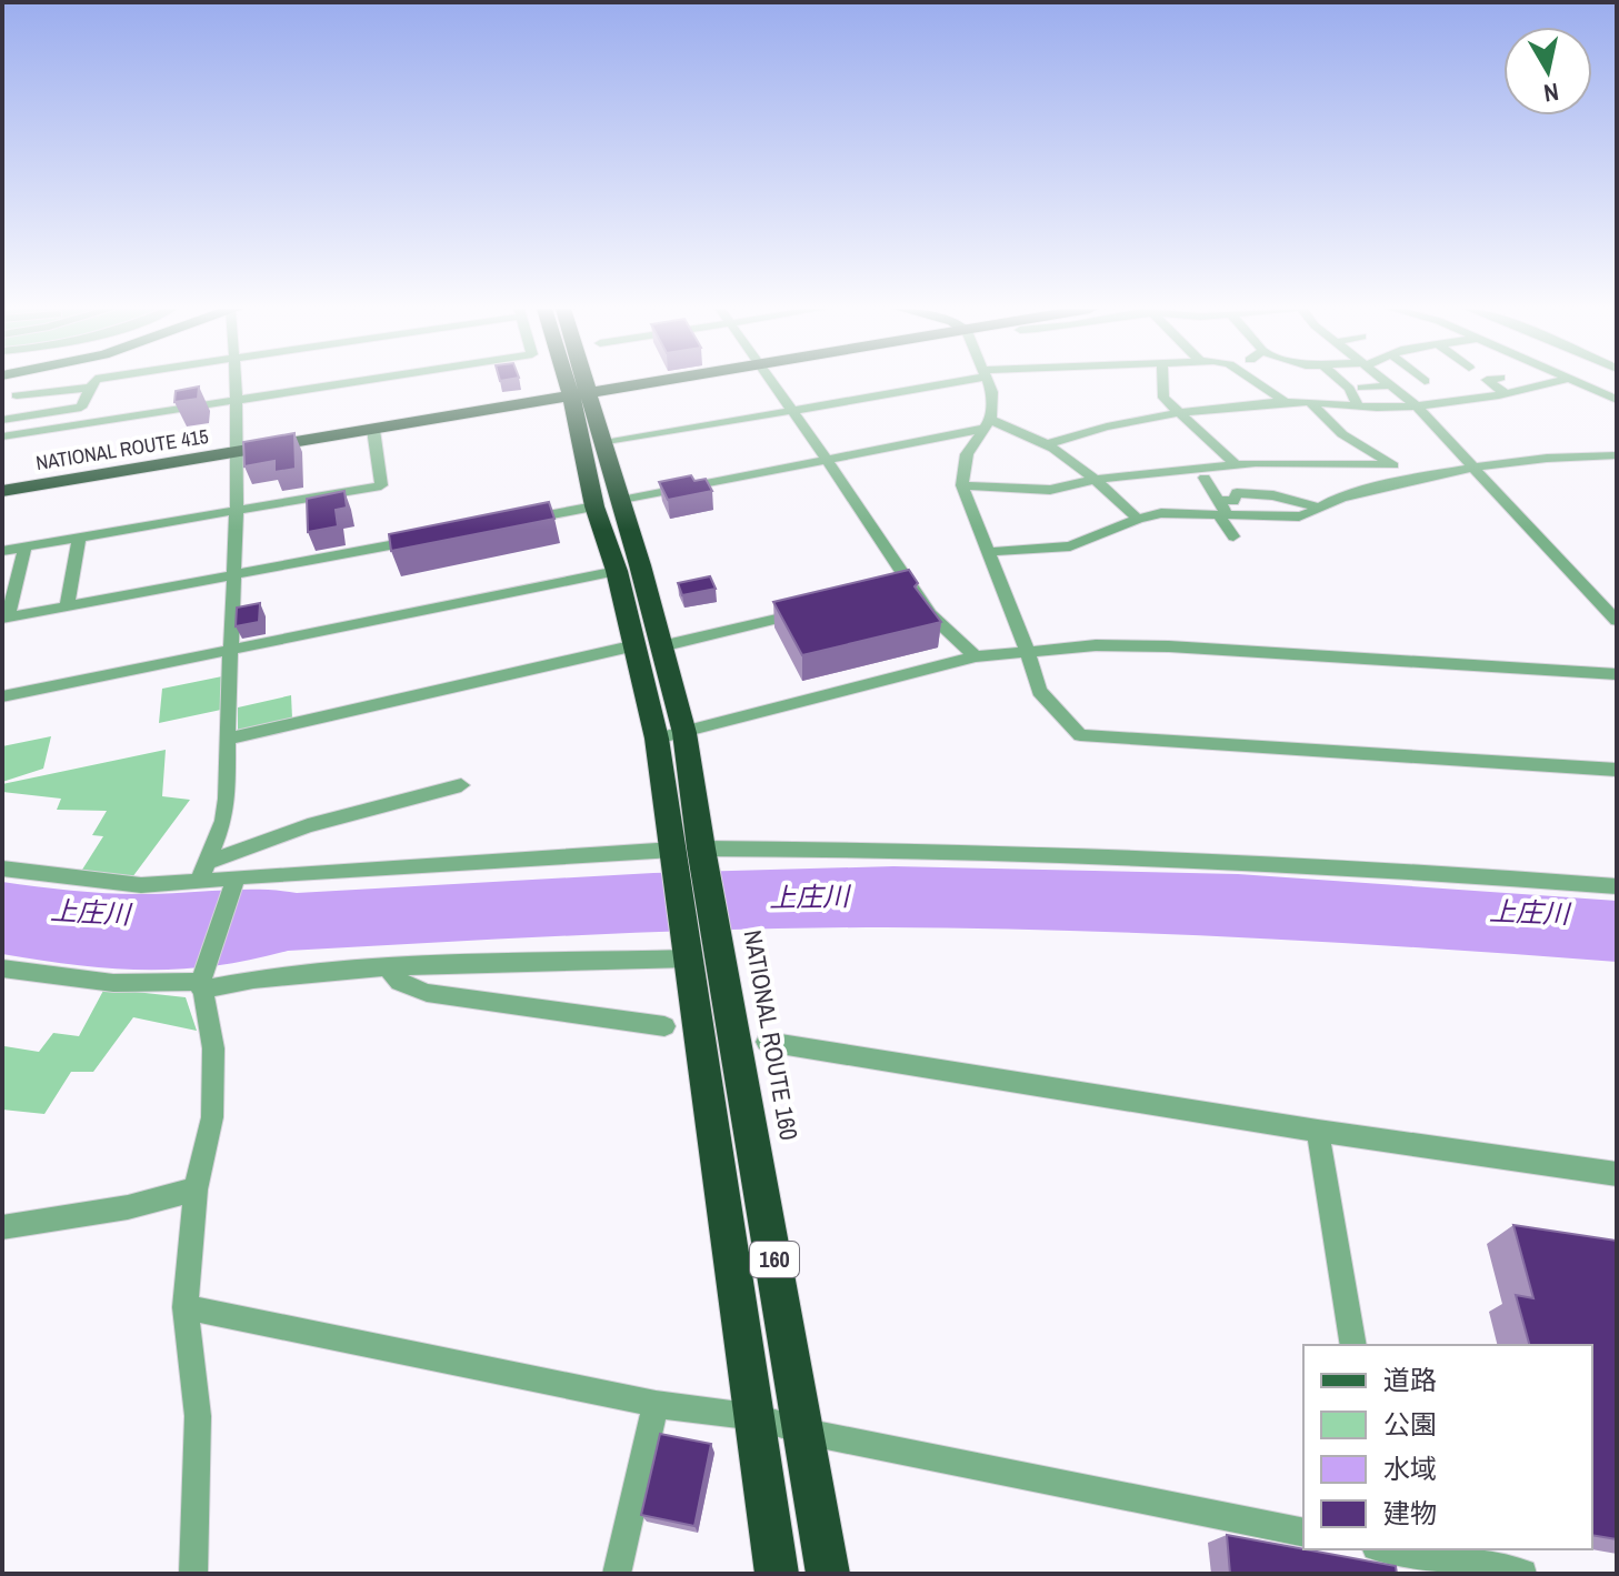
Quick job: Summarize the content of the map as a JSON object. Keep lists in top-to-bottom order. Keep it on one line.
{"streets":{"highway":["NATIONAL ROUTE 415","NATIONAL ROUTE 160","160"]},"crossings":[["NATIONAL ROUTE 415","160"],["NATIONAL ROUTE 160","160"]],"water":["上庄川"],"legend":["道路","公園","水域","建物"],"north":"bottom"}
